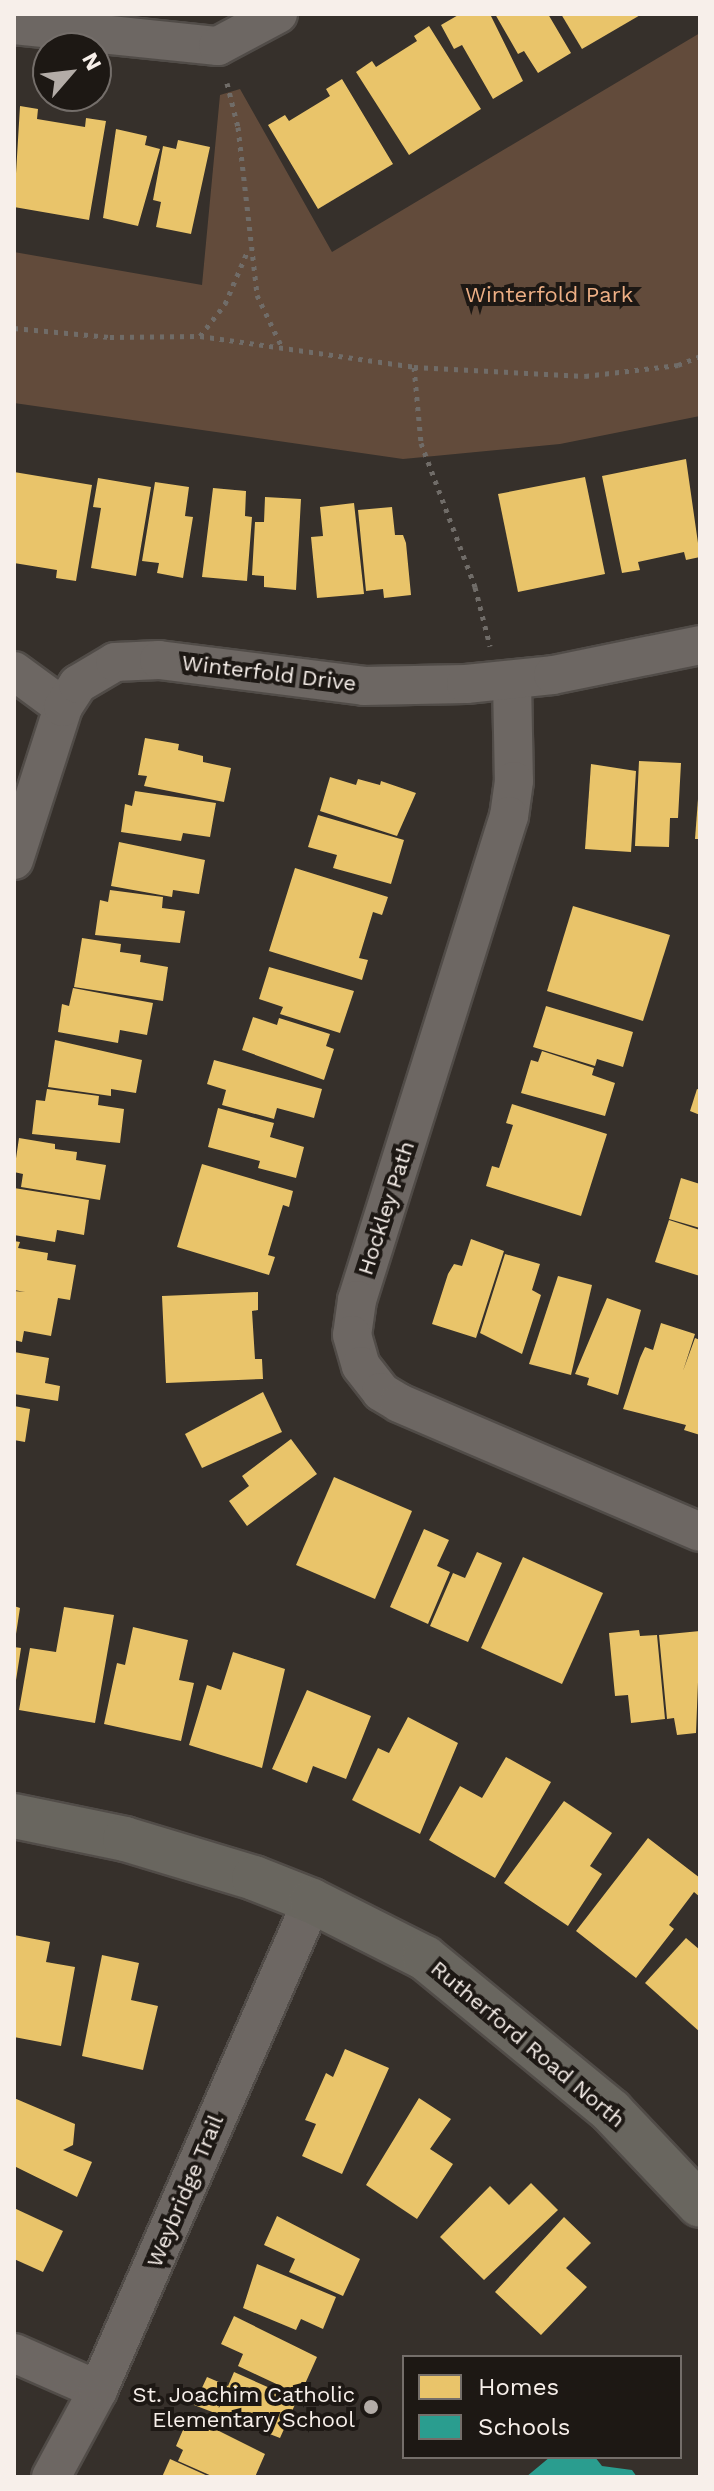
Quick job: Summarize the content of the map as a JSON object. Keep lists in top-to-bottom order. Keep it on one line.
{"streets":{"street":["Winterfold Drive","Hockley Path","Rutherford Road North","Weybridge Trail"]},"crossings":[["Winterfold Drive","Hockley Path"],["Rutherford Road North","Weybridge Trail"]],"parks":["Winterfold Park"],"places":["St. Joachim Catholic Elementary School"],"legend":["Homes","Schools"],"north":"top right"}
